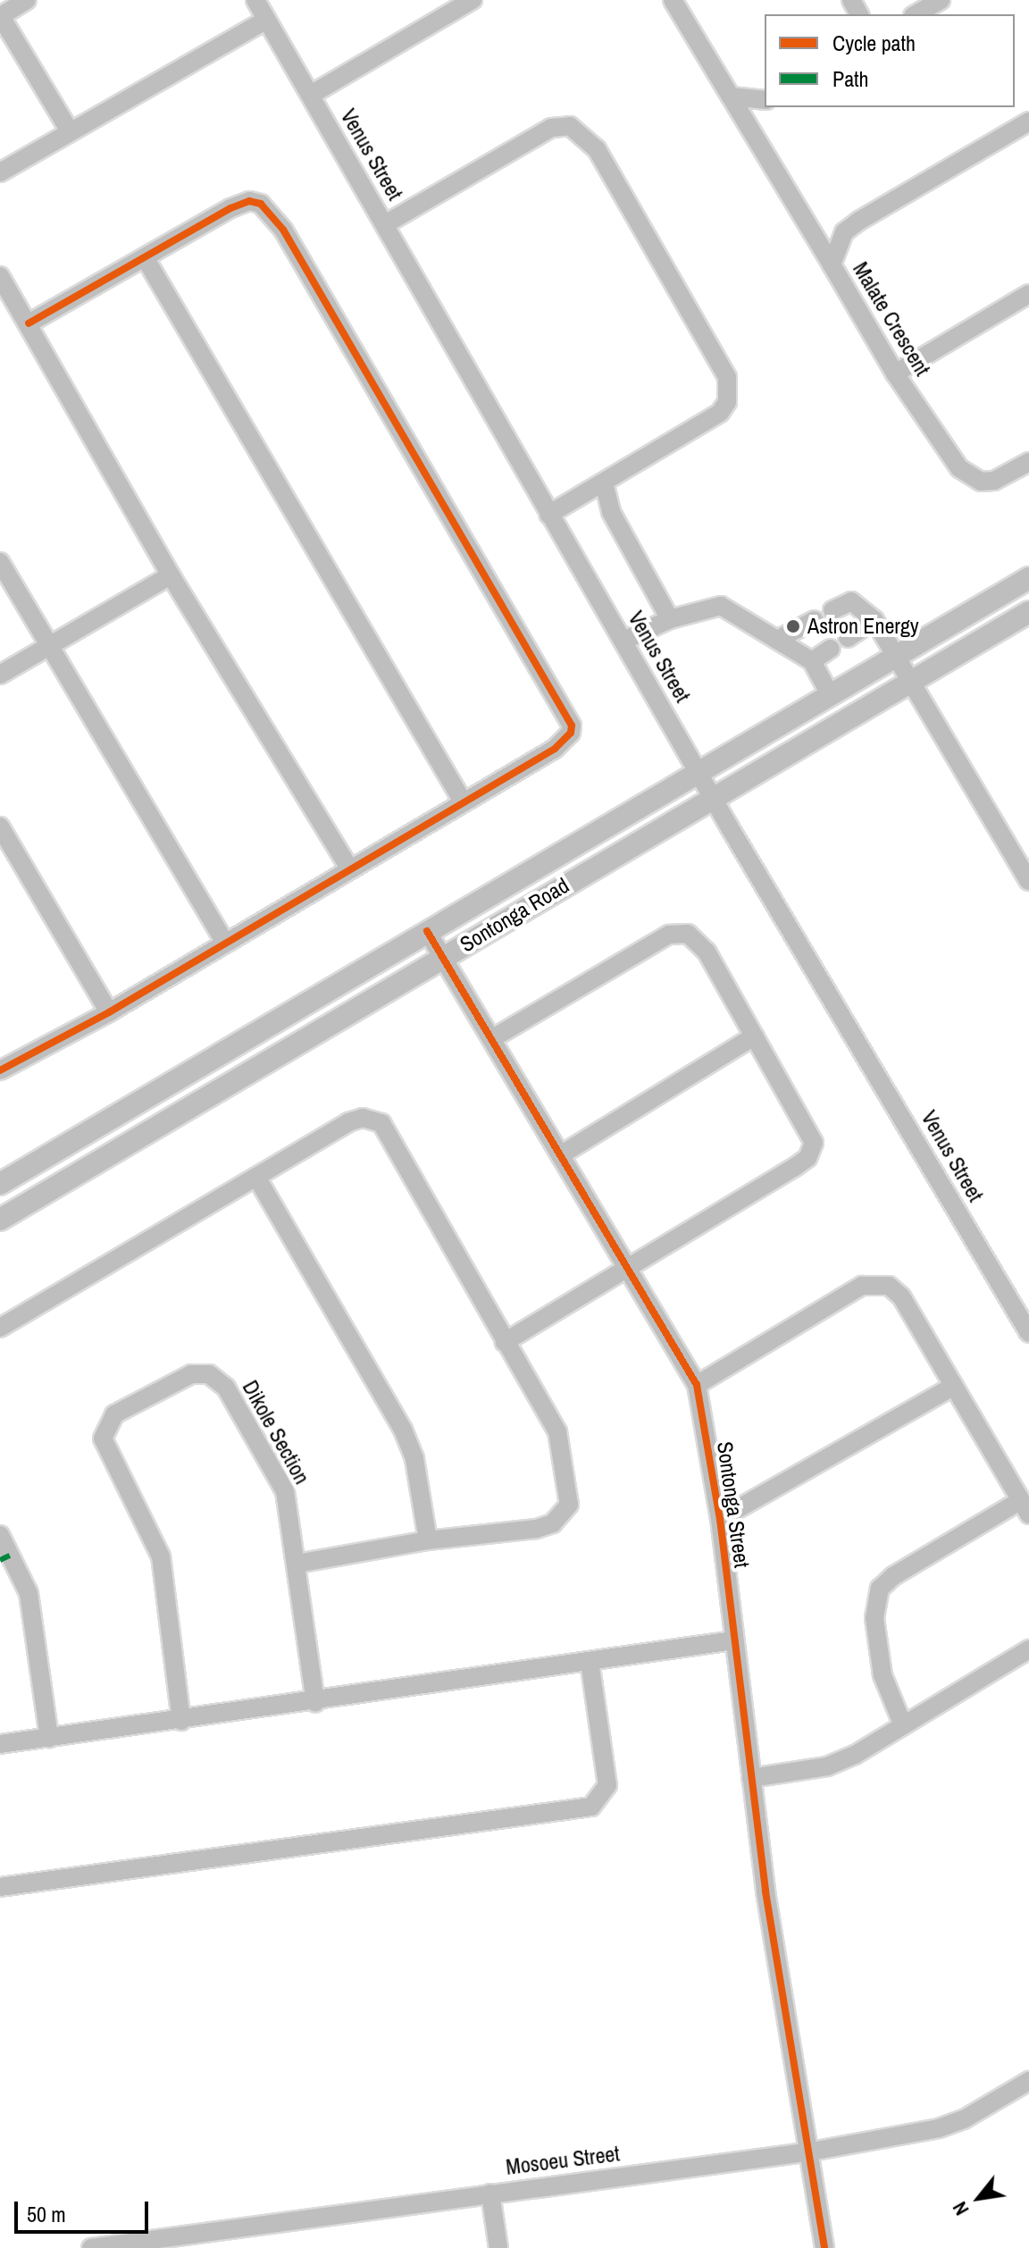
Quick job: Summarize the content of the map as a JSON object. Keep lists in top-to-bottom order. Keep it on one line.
{"streets":{"main road":["Sontonga Road"],"street":["Venus Street","Malate Crescent","Dikole Section","Sontonga Street","Mosoeu Street"]},"crossings":[["Venus Street","Sontonga Road"],["Sontonga Road","Sontonga Street"],["Sontonga Street","Mosoeu Street"]],"places":["Astron Energy"],"legend":["Cycle path","Path"],"scale_bar":"50 m","north":"bottom left"}
